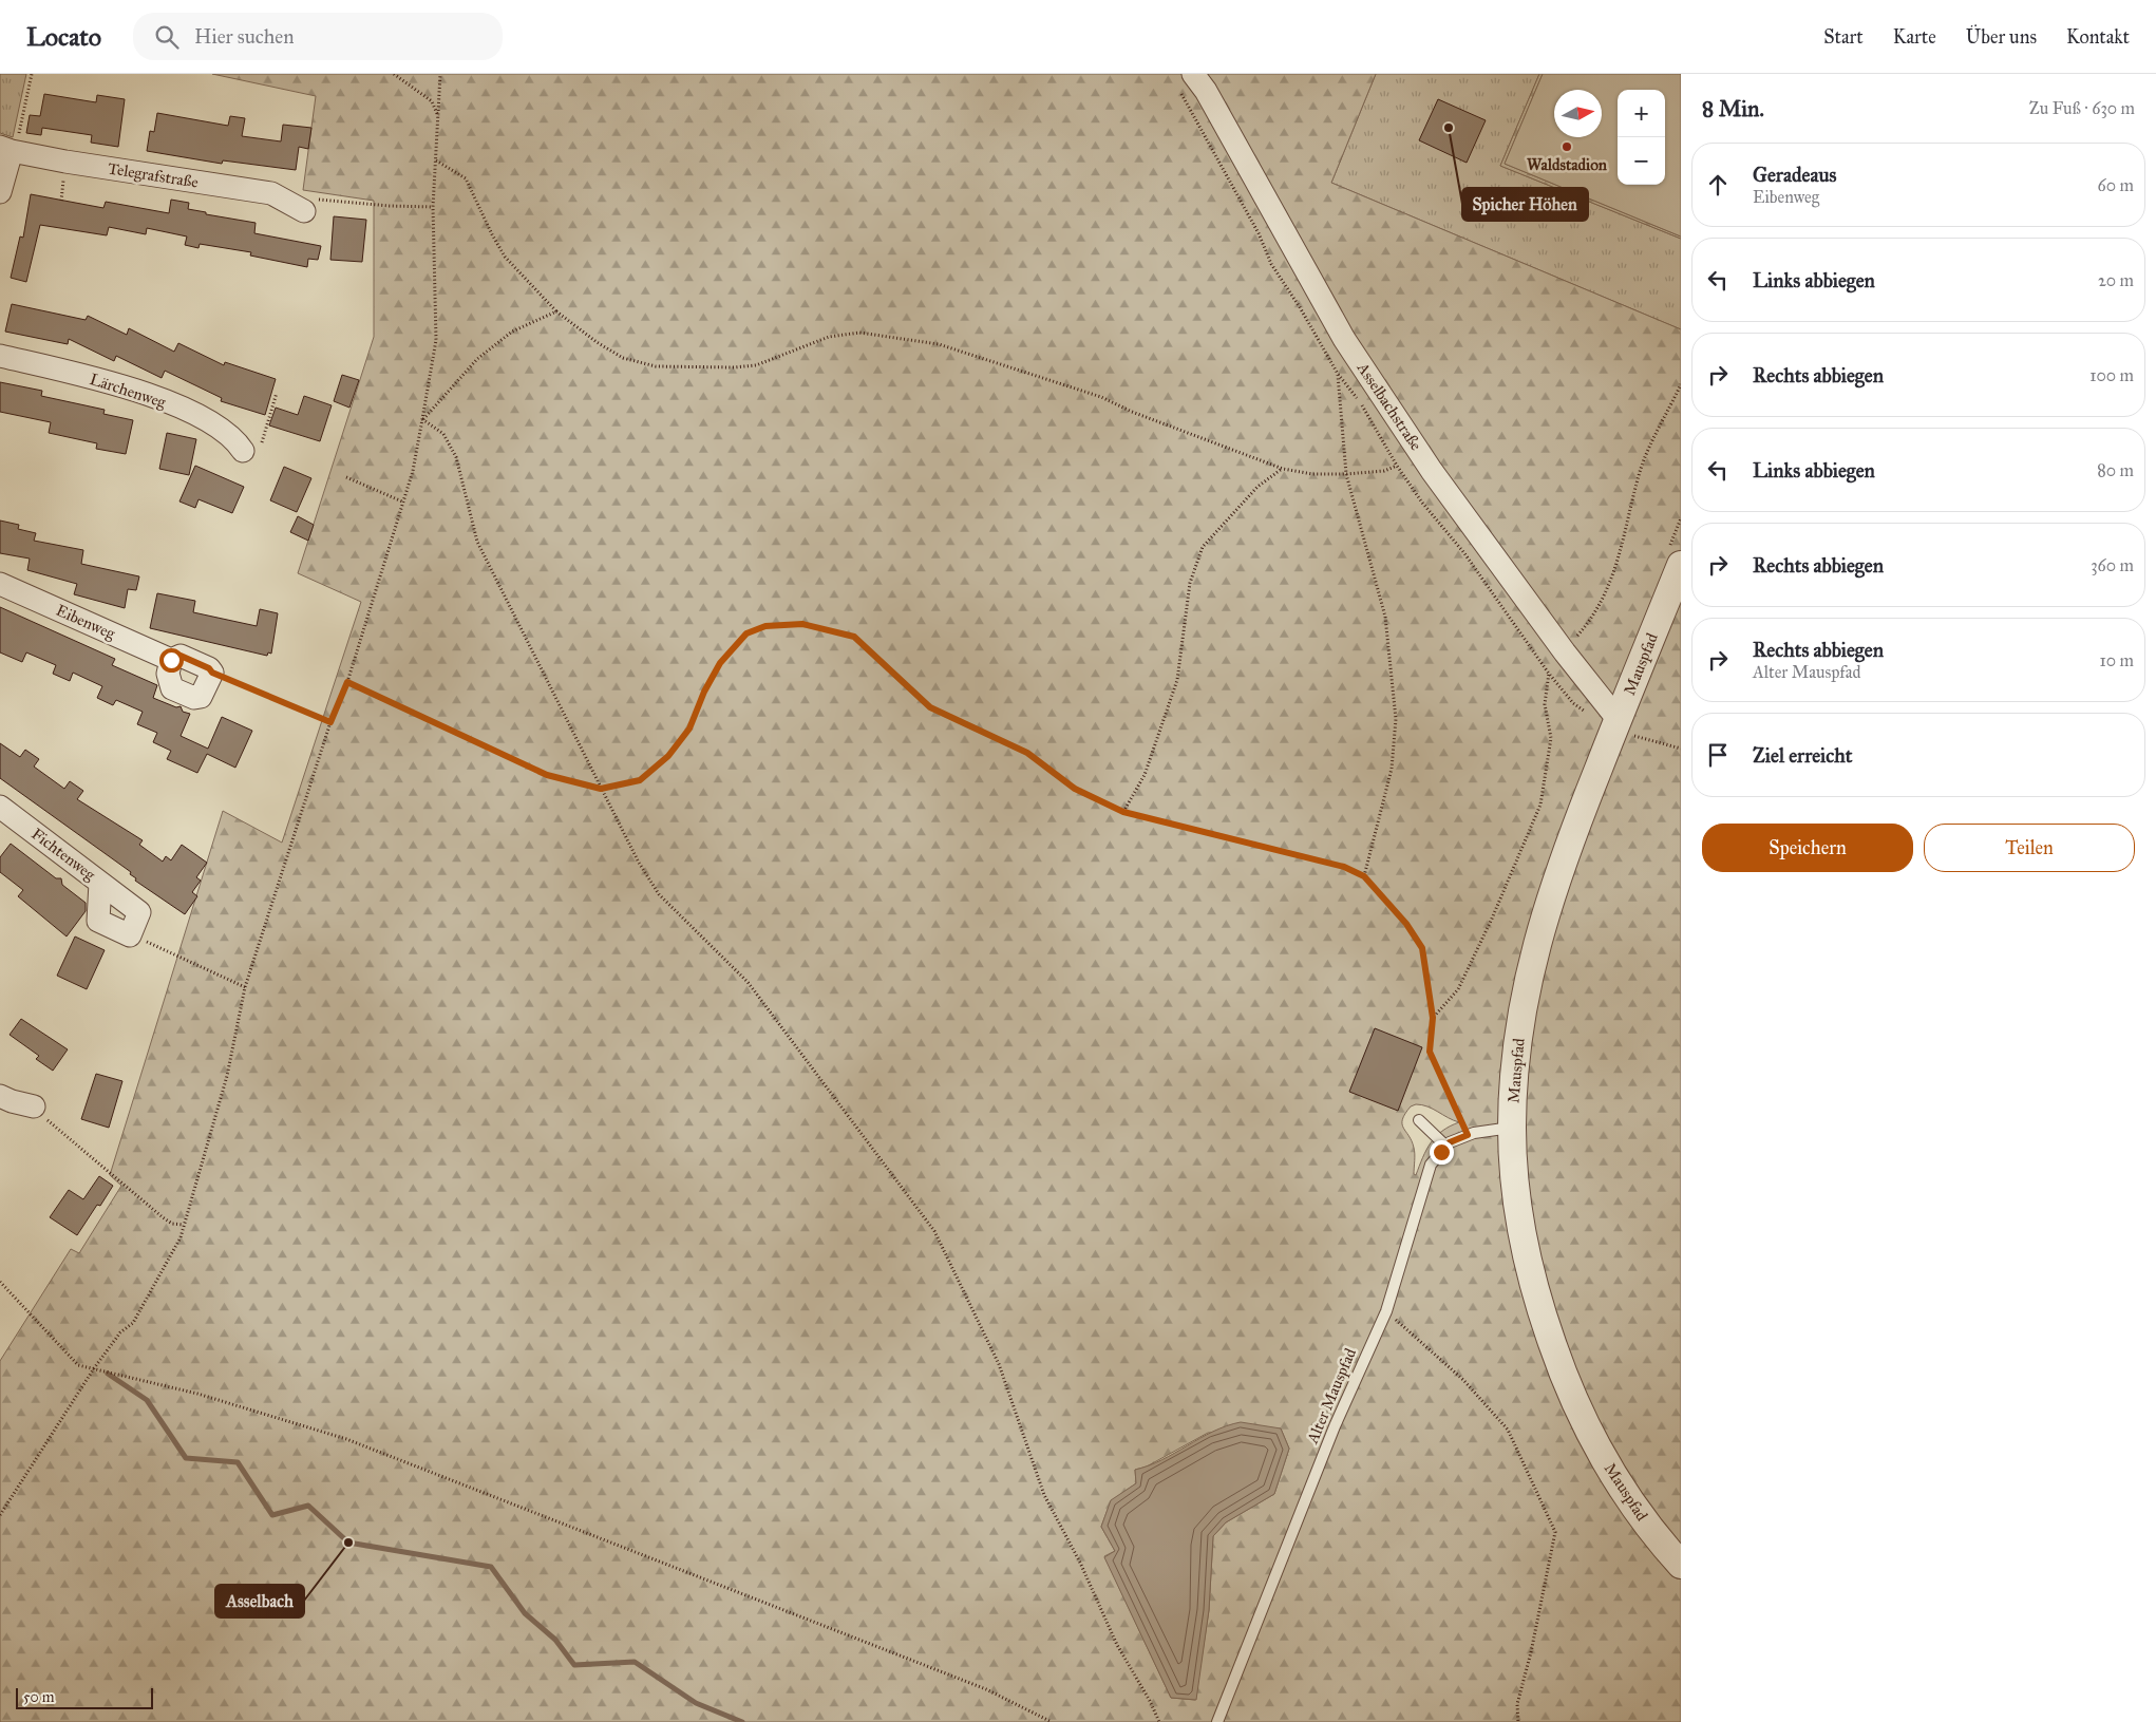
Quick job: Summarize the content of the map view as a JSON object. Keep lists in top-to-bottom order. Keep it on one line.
{"streets":{"street":["Telegrafstraße","Lärchenweg","Asselbachstraße","Eibenweg","Mauspfad","Fichtenweg"],"lane":["Alter Mauspfad"]},"crossings":[["Asselbachstraße","Mauspfad"],["Mauspfad","Alter Mauspfad"]],"places":["Spicher Höhen","Waldstadion","Asselbach"],"scale_bar":"50 m","north":"right","page":{"header":"Locato","search":"Hier suchen","nav":["Start","Karte","Über uns","Kontakt"],"heading":["8 Min.","Zu Fuß · 630 m"],"map_buttons":["+","−"],"list":[["Geradeaus","Eibenweg","60 m"],["Links abbiegen","20 m"],["Rechts abbiegen","100 m"],["Links abbiegen","80 m"],["Rechts abbiegen","360 m"],["Rechts abbiegen","Alter Mauspfad","10 m"],"Ziel erreicht"],"buttons":["Speichern","Teilen"],"scale":"50 m"}}
